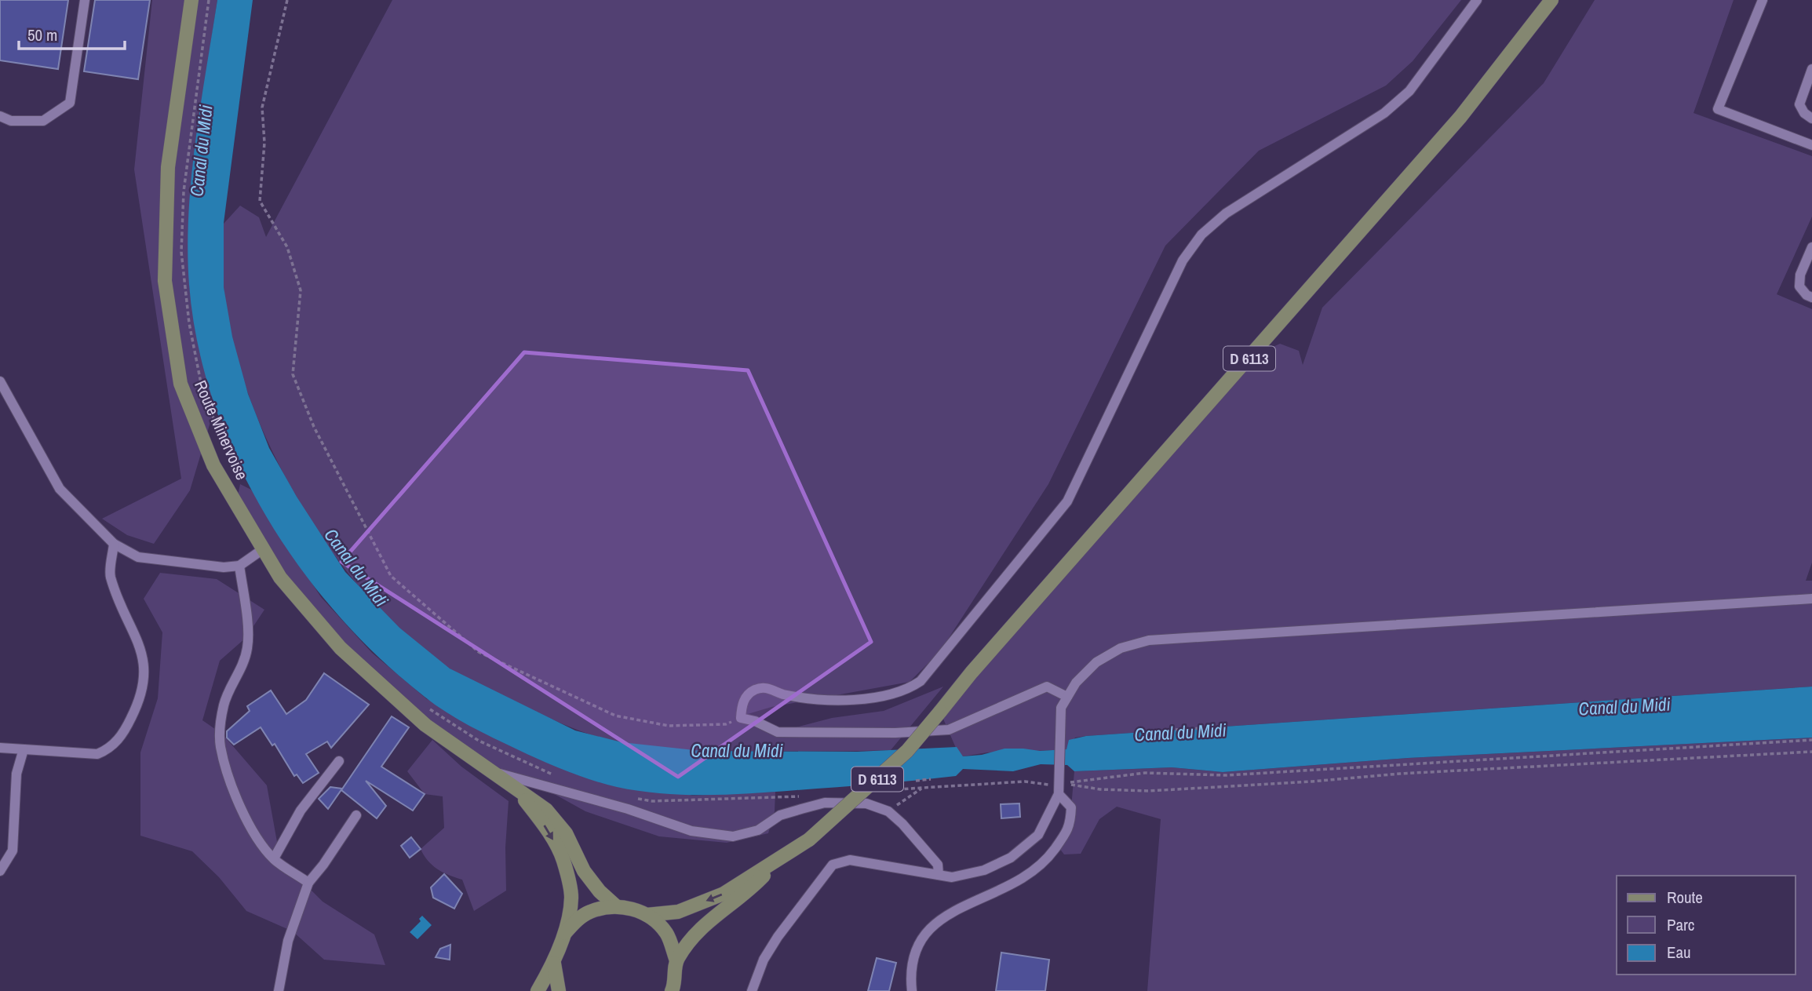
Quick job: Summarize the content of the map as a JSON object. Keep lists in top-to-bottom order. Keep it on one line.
{"streets":{"main road":["D 6113","Route Minervoise"]},"water":["Canal du Midi"],"legend":["Route","Parc","Eau"],"scale_bar":"50 m"}
